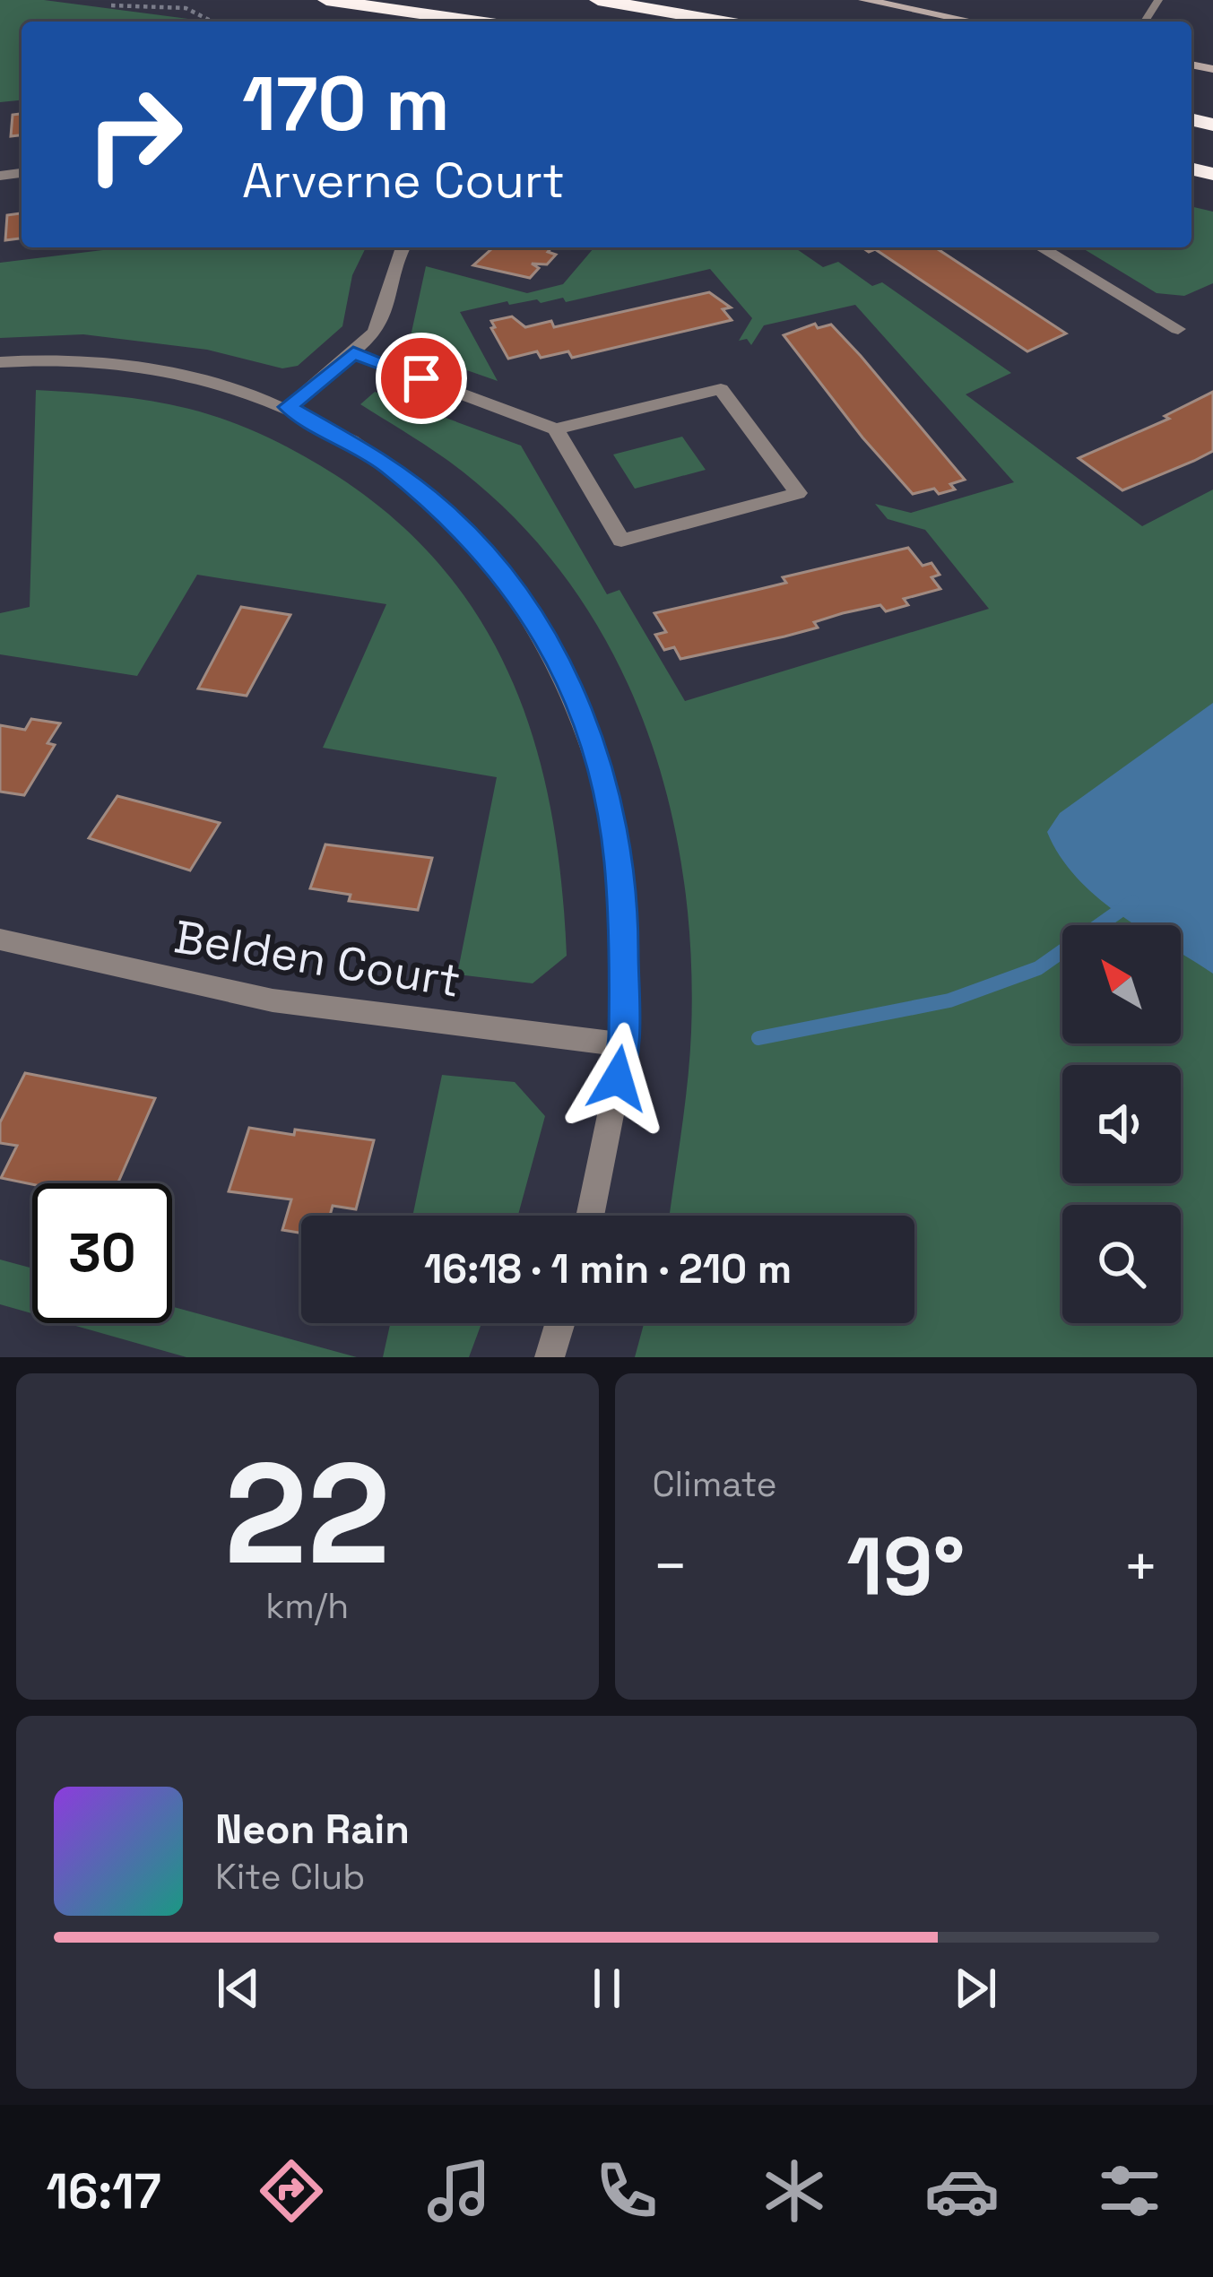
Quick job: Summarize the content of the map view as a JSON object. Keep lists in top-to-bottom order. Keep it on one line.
{"streets":{"street":["Belden Court"]},"north":"top left","page":{"turn":["170 m","Arverne Court"],"limit":"30","trip":"16:18 · 1 min · 210 m","tile":[["22","km/h"],"Climate"],"heat":["−","19°","+"],"song":["Neon Rain","Kite Club"],"tabs":"16:17"}}
